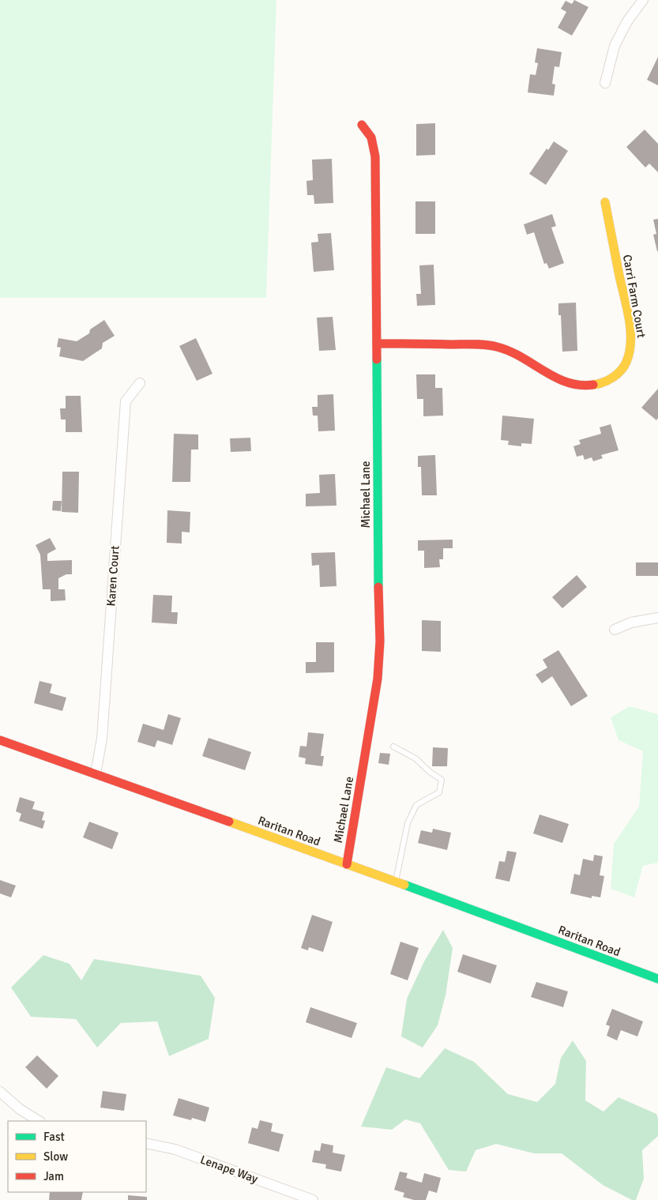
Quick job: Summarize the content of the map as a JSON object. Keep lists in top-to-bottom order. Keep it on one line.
{"streets":{"street":["Carri Farm Court","Michael Lane","Karen Court","Raritan Road","Lenape Way"]},"crossings":[["Carri Farm Court","Michael Lane"],["Michael Lane","Raritan Road"],["Karen Court","Raritan Road"]],"legend":["Fast","Slow","Jam"]}
